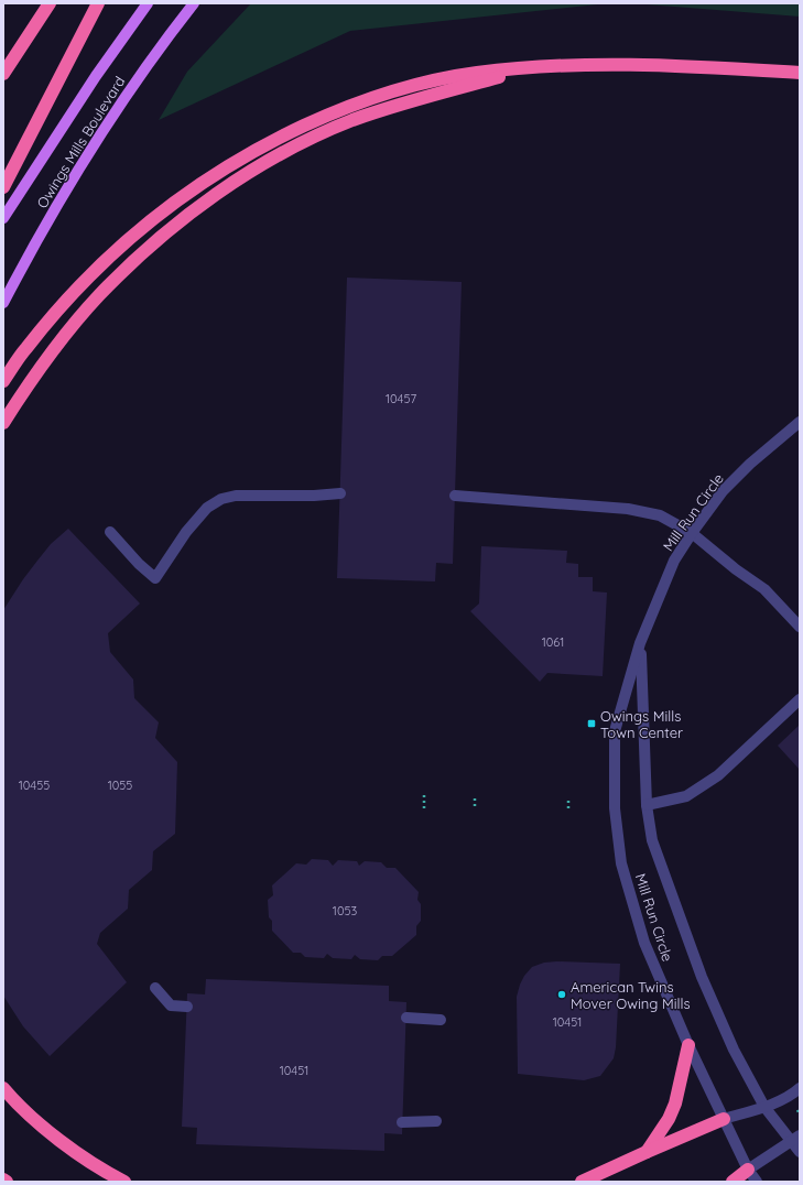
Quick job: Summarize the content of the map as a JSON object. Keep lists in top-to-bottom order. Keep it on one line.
{"streets":{"main road":["Owings Mills Boulevard"],"street":["Mill Run Circle"]},"places":{"transit":["Owings Mills Town Center"],"other":["American Twins Mover Owing Mills"]},"house_numbers":["10457","1061","10455","1055","1053","10451","10451"]}
